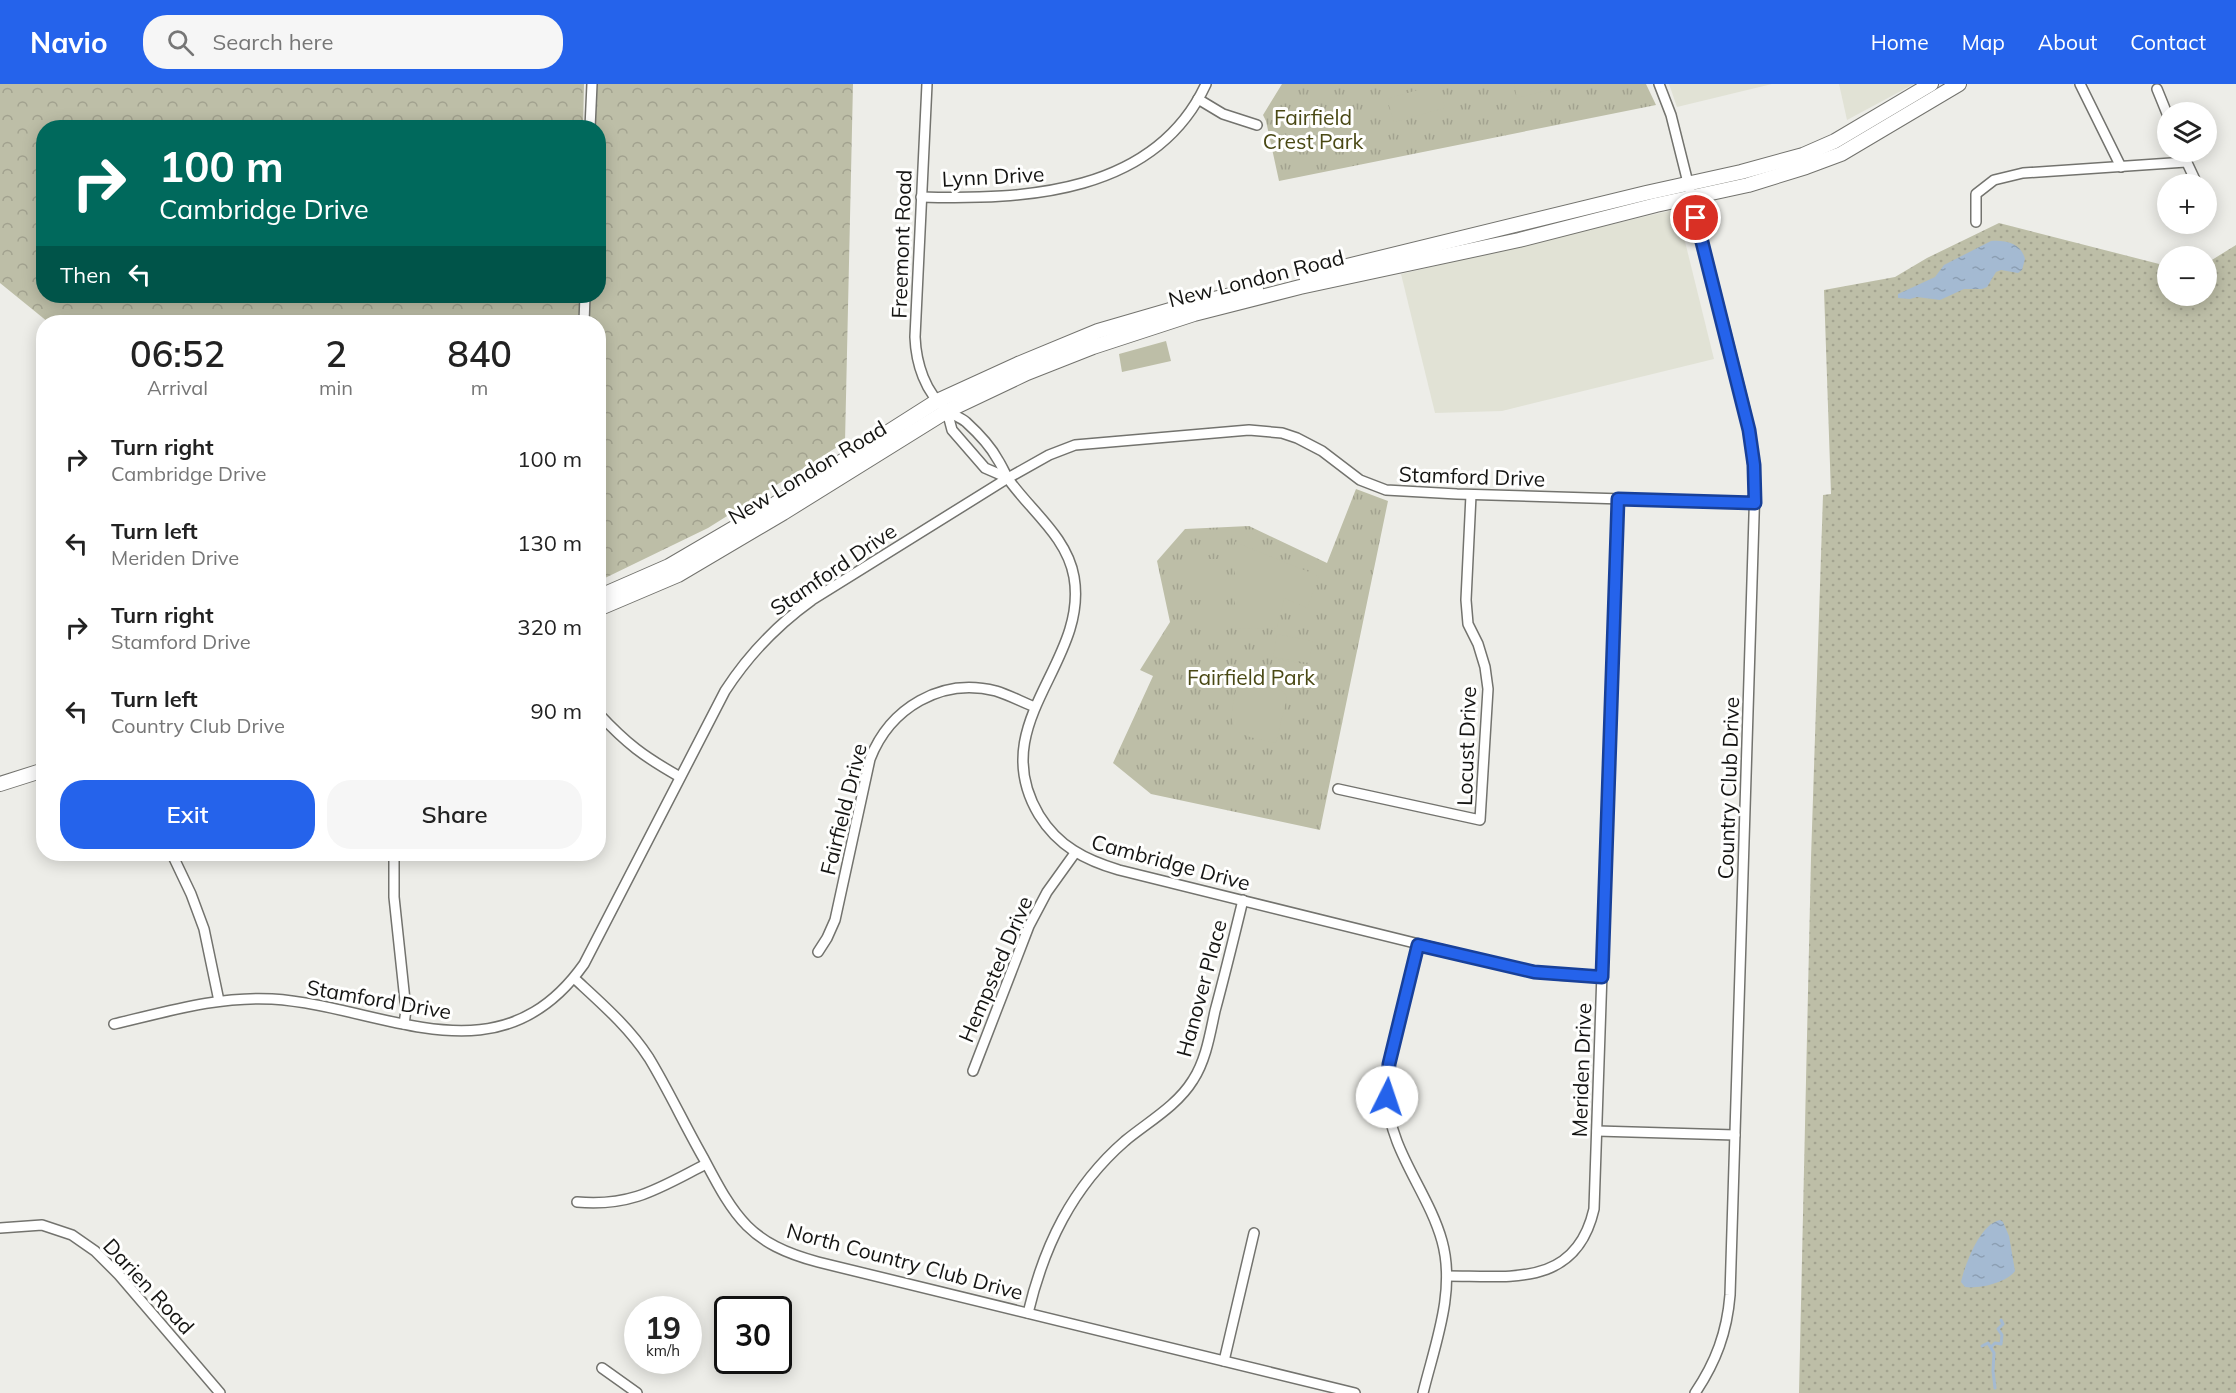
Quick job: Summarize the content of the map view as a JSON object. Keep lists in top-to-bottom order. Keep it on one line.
{"streets":{"main road":["New London Road"],"street":["Lynn Drive","Freemont Road","Stamford Drive","Locust Drive","Country Club Drive","Fairfield Drive","Cambridge Drive","Hempsted Drive","Hanover Place","Meriden Drive","North Country Club Drive","Darien Road"]},"crossings":[["Lynn Drive","Freemont Road"],["Freemont Road","New London Road"],["Freemont Road","Cambridge Drive"],["New London Road","Country Club Drive"],["New London Road","Cambridge Drive"],["Stamford Drive","Locust Drive"],["Stamford Drive","Country Club Drive"],["Stamford Drive","Cambridge Drive"],["Stamford Drive","Meriden Drive"],["Stamford Drive","North Country Club Drive"],["Fairfield Drive","Cambridge Drive"],["Cambridge Drive","Hempsted Drive"],["Cambridge Drive","Hanover Place"],["Cambridge Drive","Meriden Drive"],["Hanover Place","North Country Club Drive"]],"parks":["Fairfield Crest Park","Fairfield Park"],"page":{"header":"Navio","search":"Search here","nav":["Home","Map","About","Contact"],"map_buttons":["+","−"],"turn":["100 m","Cambridge Drive"],"then":"Then","eta":["06:52","Arrival","2","min","840","m"],"list":[{"name":"Turn right","note":"Cambridge Drive","value":"100 m"},{"name":"Turn left","note":"Meriden Drive","value":"130 m"},{"name":"Turn right","note":"Stamford Drive","value":"320 m"},{"name":"Turn left","note":"Country Club Drive","value":"90 m"}],"buttons":["Exit","Share"],"speed":"19 km/h","limit":"30"}}
